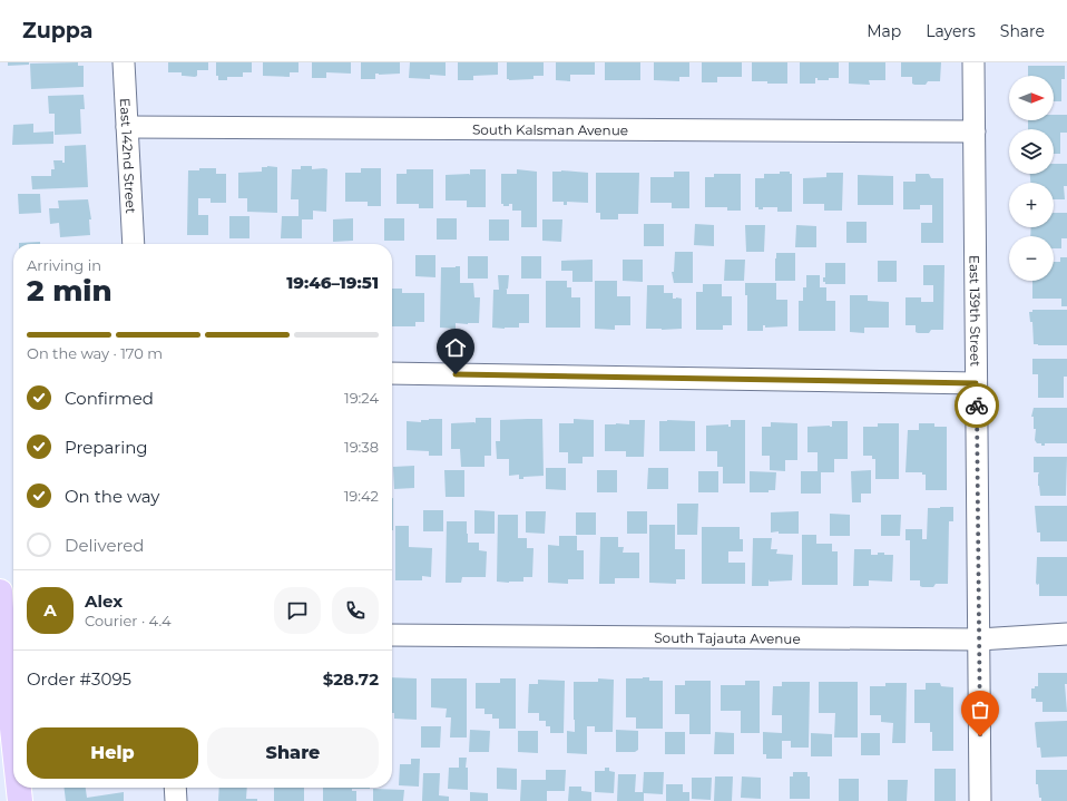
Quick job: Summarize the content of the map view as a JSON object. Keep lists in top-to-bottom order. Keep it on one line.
{"streets":{"street":["South Kalsman Avenue","East 142nd Street","East 139th Street","South Tajauta Avenue"]},"crossings":[["South Kalsman Avenue","East 142nd Street"],["South Kalsman Avenue","East 139th Street"],["East 139th Street","South Tajauta Avenue"]],"north":"right","page":{"header":"Zuppa","nav":["Map","Layers","Share"],"map_buttons":["+","−"],"heading":["2 min","Arriving in","19:46–19:51"],"panel":["Alex","Courier · 4.4","Order #3095","$28.72"],"bar":"On the way · 170 m","list":[["Confirmed","19:24"],["Preparing","19:38"],["On the way","19:42"],"Delivered"],"round":"A","buttons":["Help","Share"]}}
